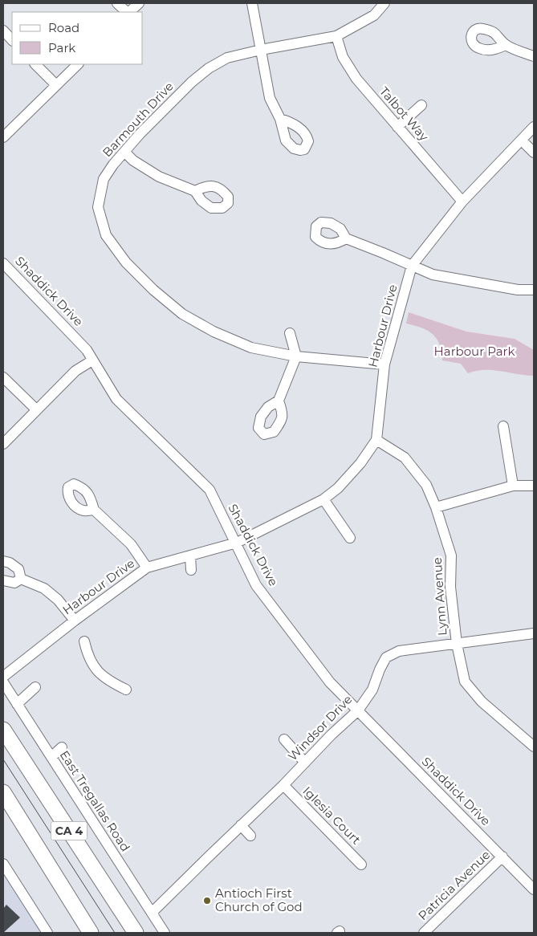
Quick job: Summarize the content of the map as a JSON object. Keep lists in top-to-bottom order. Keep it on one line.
{"streets":{"highway":["CA 4"],"street":["Talbot Way","Barmouth Drive","Shaddick Drive","Harbour Drive","Lynn Avenue","Windsor Drive","East Tregallas Road","Iglesia Court","Patricia Avenue"]},"crossings":[["Talbot Way","Barmouth Drive"],["Talbot Way","Harbour Drive"],["Barmouth Drive","Harbour Drive"],["Shaddick Drive","Harbour Drive"],["Shaddick Drive","Windsor Drive"],["Shaddick Drive","Patricia Avenue"],["Harbour Drive","Lynn Avenue"],["Lynn Avenue","Windsor Drive"],["Windsor Drive","East Tregallas Road"],["Windsor Drive","Iglesia Court"]],"parks":["Harbour Park"],"places":["Antioch First Church of God"],"legend":["Road","Park"]}
